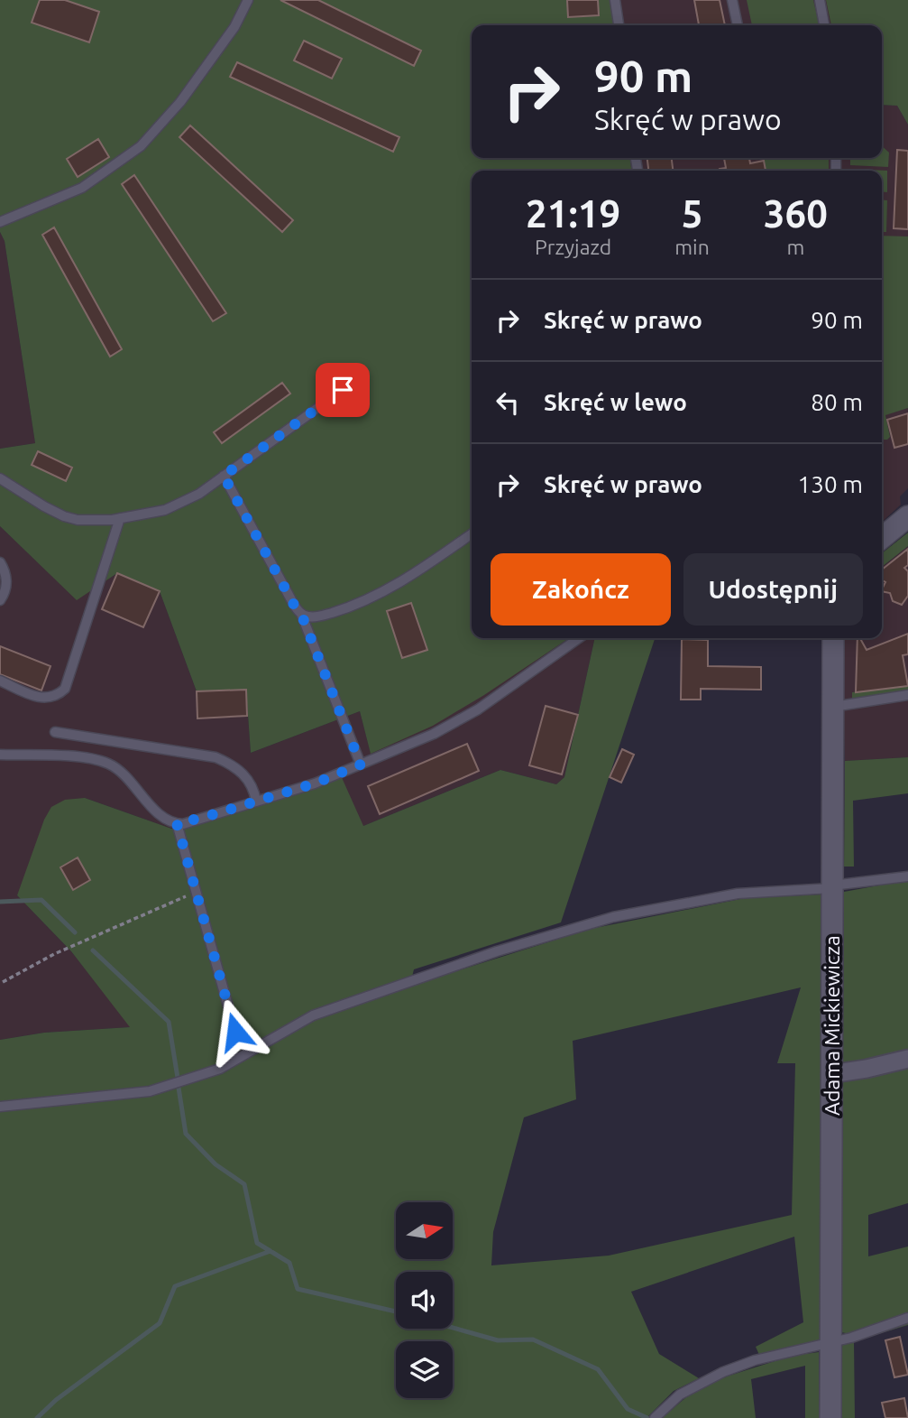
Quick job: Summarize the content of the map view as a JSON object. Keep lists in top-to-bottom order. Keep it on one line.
{"streets":{"street":["Adama Mickiewicza"]},"north":"right","page":{"turn":["90 m","Skręć w prawo"],"eta":["21:19","Przyjazd","5","min","360","m"],"list":[{"name":"Skręć w prawo","value":"90 m"},{"name":"Skręć w lewo","value":"80 m"},{"name":"Skręć w prawo","value":"130 m"}],"buttons":["Zakończ","Udostępnij"]}}
